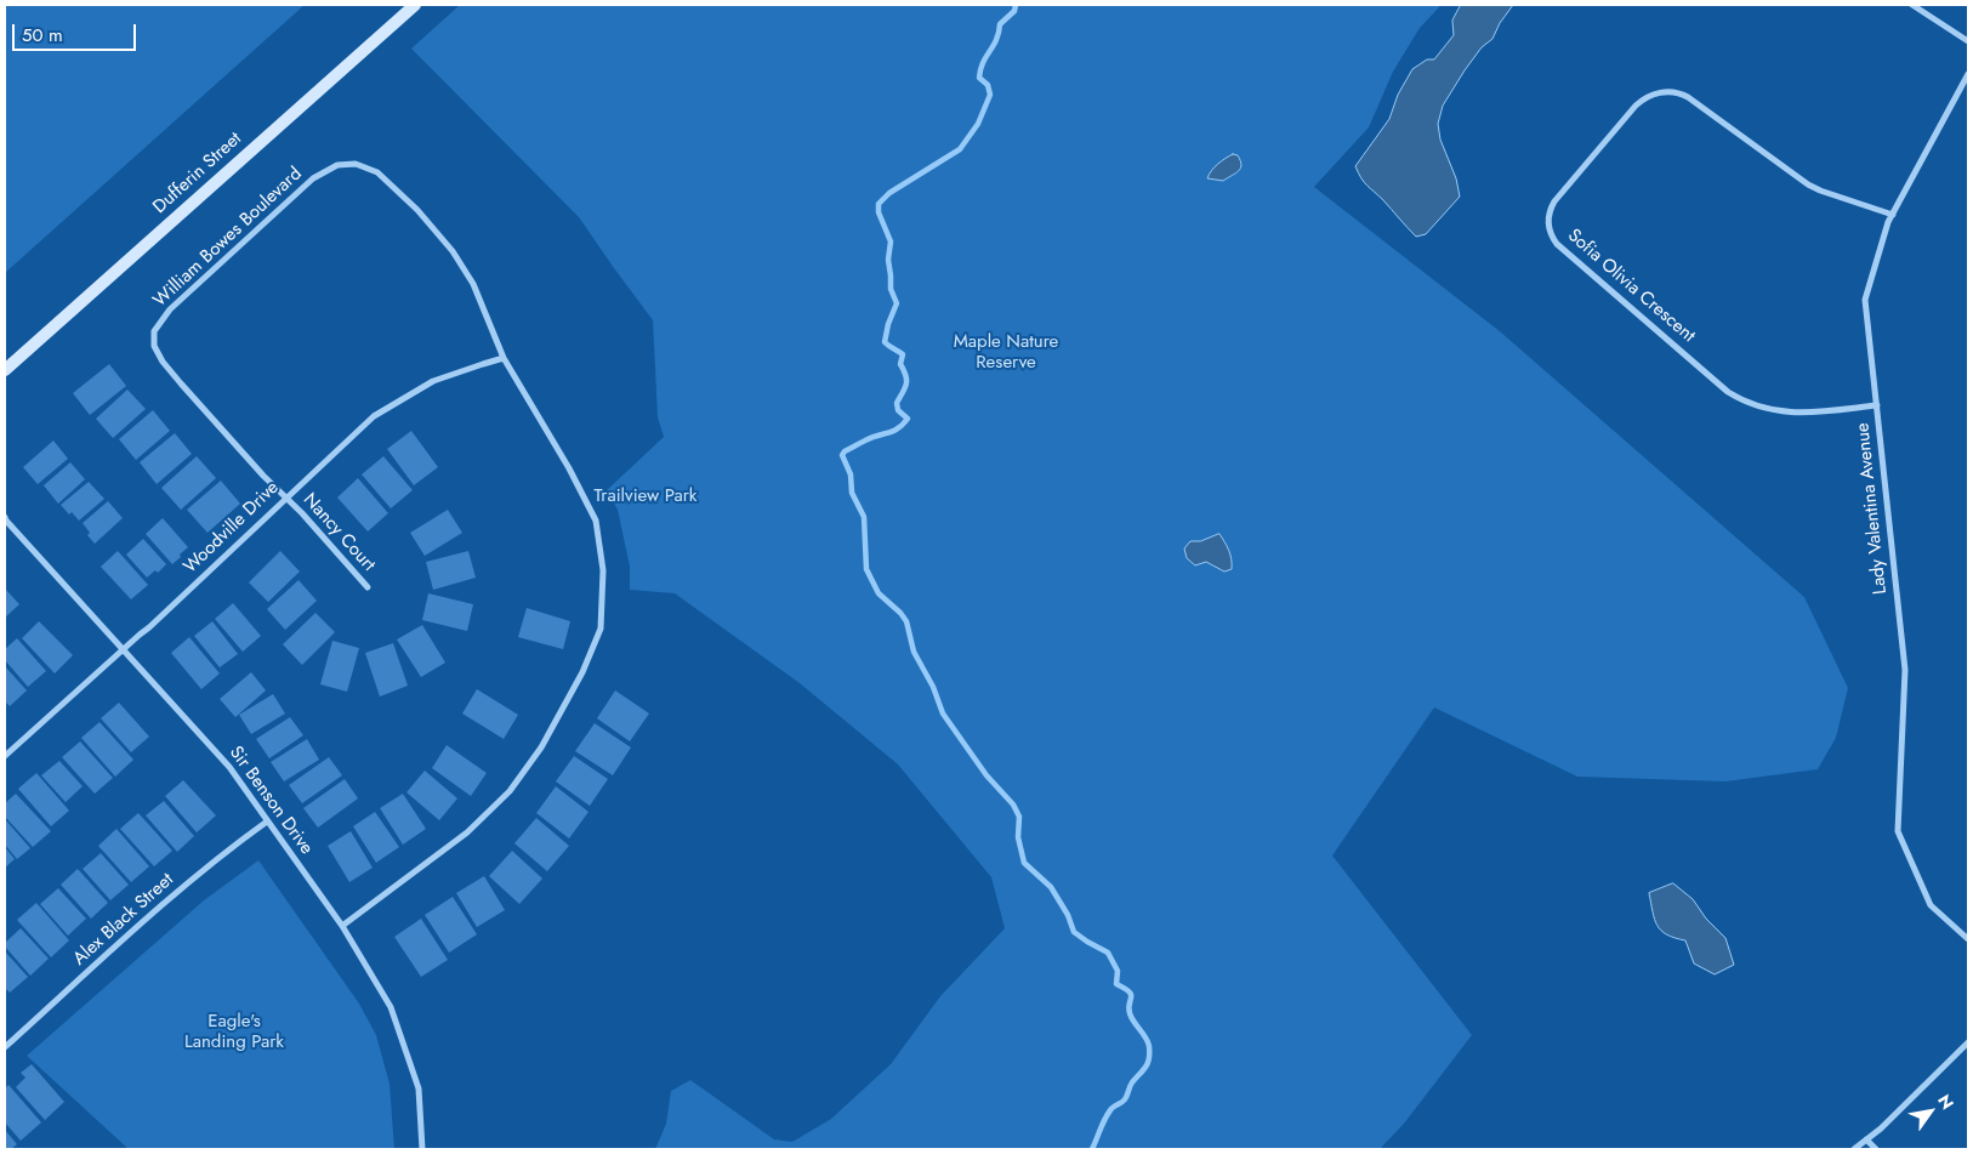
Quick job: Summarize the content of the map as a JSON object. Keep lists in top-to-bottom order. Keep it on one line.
{"streets":{"main road":["Dufferin Street"],"street":["William Bowes Boulevard","Sofia Olivia Crescent","Lady Valentina Avenue","Woodville Drive","Nancy Court","Sir Benson Drive","Alex Black Street"]},"crossings":[["William Bowes Boulevard","Woodville Drive"],["William Bowes Boulevard","Nancy Court"],["William Bowes Boulevard","Sir Benson Drive"],["Sofia Olivia Crescent","Lady Valentina Avenue"],["Woodville Drive","Nancy Court"],["Woodville Drive","Sir Benson Drive"],["Sir Benson Drive","Alex Black Street"]],"parks":["Maple Nature Reserve","Trailview Park","Eagle's Landing Park"],"scale_bar":"50 m","north":"top right"}
